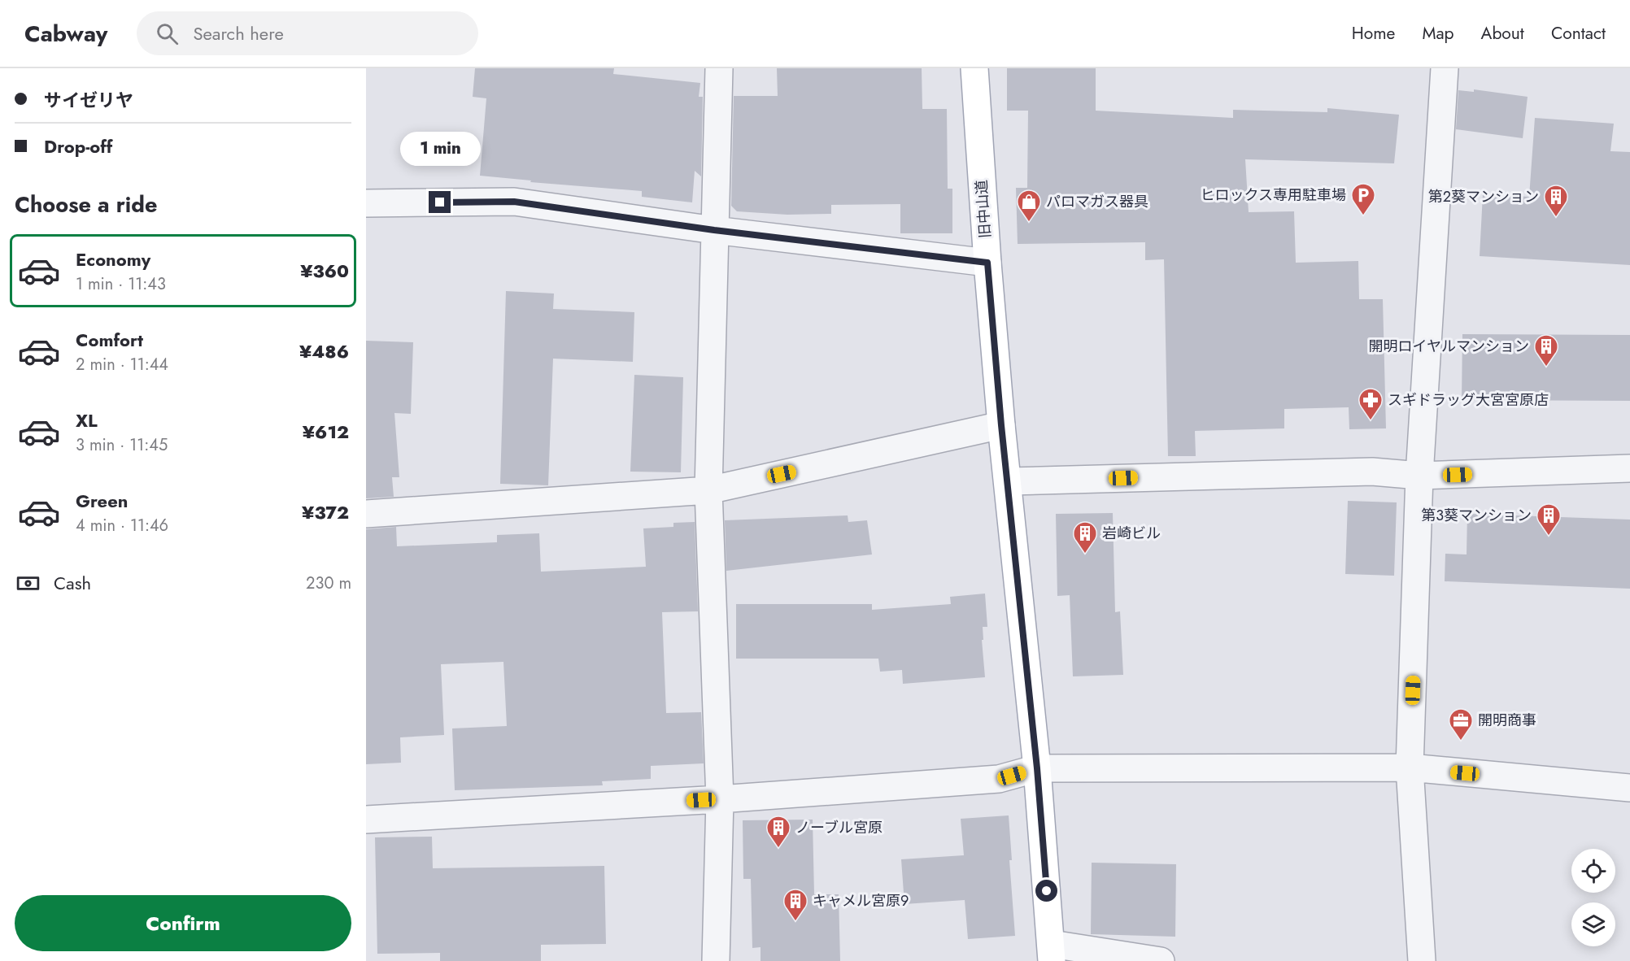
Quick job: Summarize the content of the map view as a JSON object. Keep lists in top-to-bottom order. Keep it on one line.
{"streets":{"main road":["旧中山道"]},"places":{"parking":["ヒロックス専用駐車場"],"building":["第2葵マンション","開明ロイヤルマンション","第3葵マンション","岩崎ビル","ノーブル宮原","キャメル宮原9"],"shop":["パロマガス器具"],"pharmacy":["スギドラッグ大宮宮原店"],"office":["開明商事"]},"page":{"header":"Cabway","search":"Search here","nav":["Home","Map","About","Contact"],"banner":["サイゼリヤ","Drop-off"],"bubble":"1 min","heading":"Choose a ride","list":[{"name":"Economy","note":"1 min · 11:43","value":"¥360"},{"name":"Comfort","note":"2 min · 11:44","value":"¥486"},{"name":"XL","note":"3 min · 11:45","value":"¥612"},{"name":"Green","note":"4 min · 11:46","value":"¥372"}],"pay":["Cash","230 m"],"buttons":"Confirm"}}
